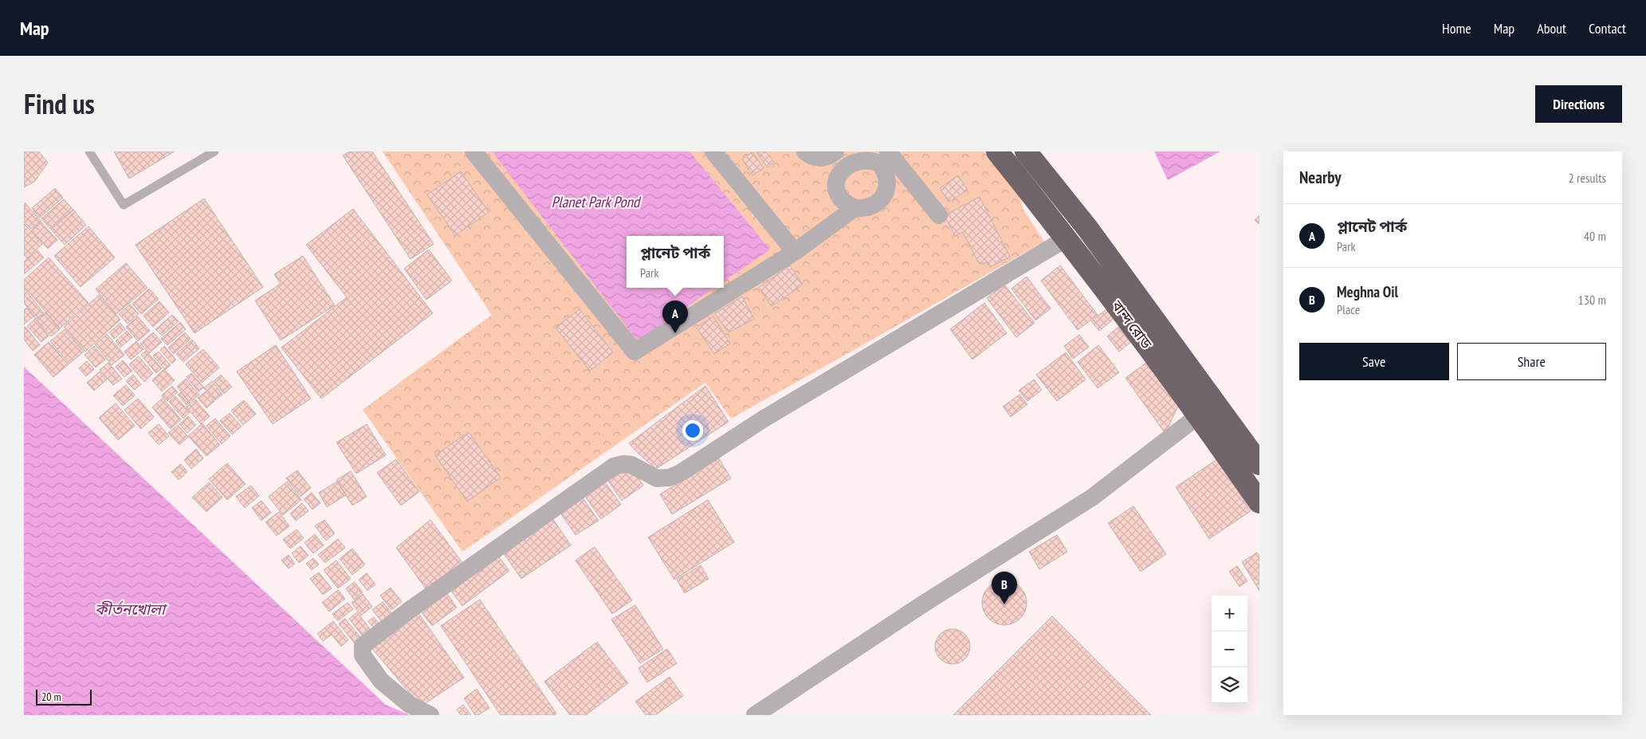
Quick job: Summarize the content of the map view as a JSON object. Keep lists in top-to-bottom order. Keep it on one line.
{"streets":{"highway":["বান্দ রোড"]},"water":["Planet Park Pond","কীর্তনখোলা"],"scale_bar":"20 m","page":{"header":"Map","nav":["Home","Map","About","Contact"],"title":"Find us","buttons":["Directions",["Save","Share"]],"heading":["Nearby","2 results"],"list":[{"mark":"A","name":"প্লানেট পার্ক","note":"Park","value":"40 m"},{"mark":"B","name":"Meghna Oil","note":"Place","value":"130 m"}],"popup":["প্লানেট পার্ক","Park"],"pins":["A","B"],"map_buttons":["+","−"],"scale":"20 m"}}
